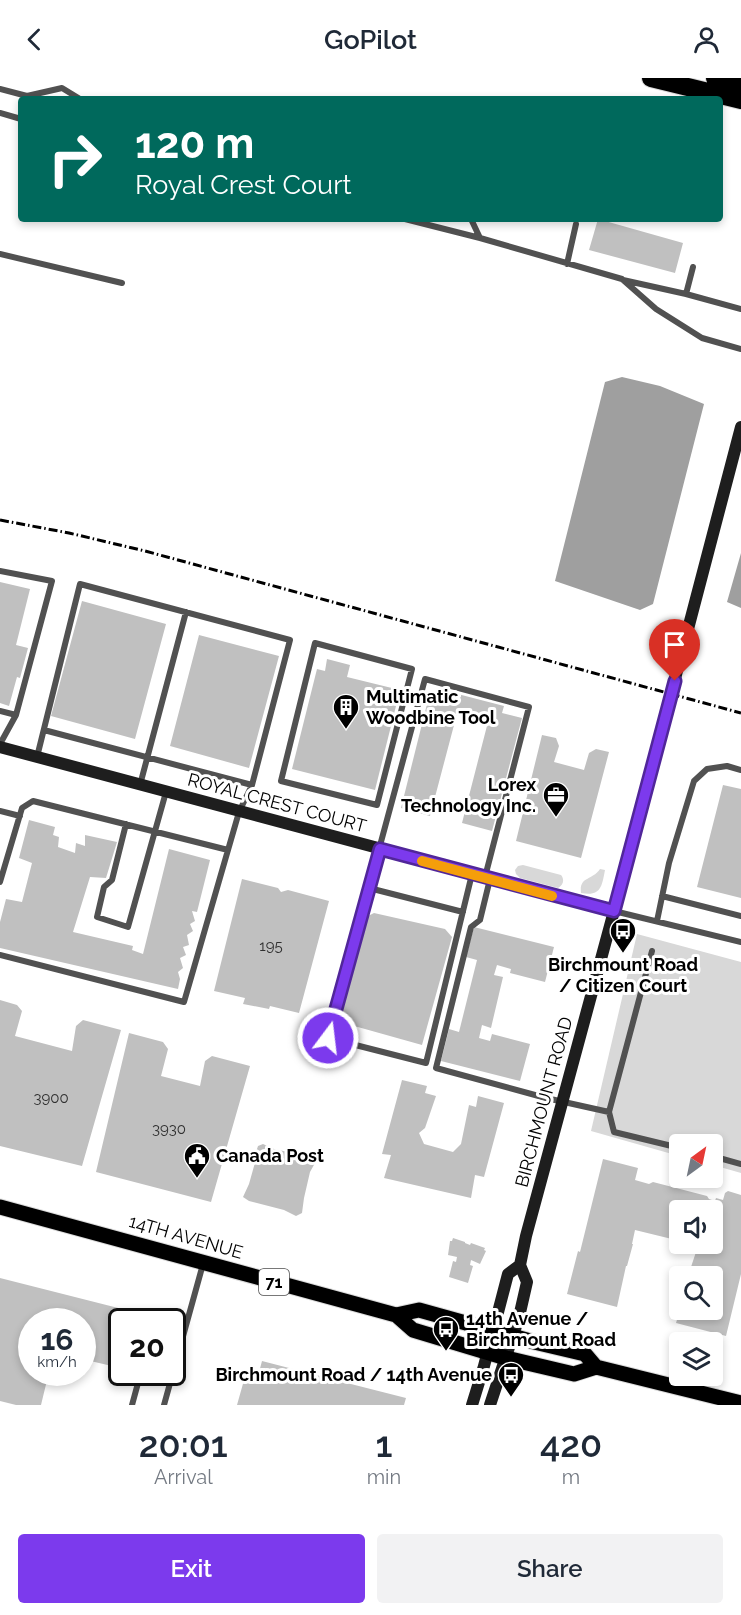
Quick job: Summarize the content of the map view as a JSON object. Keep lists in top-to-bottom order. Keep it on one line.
{"streets":{"main road":["ROYAL CREST COURT","BIRCHMOUNT ROAD","14TH AVENUE","71"]},"crossings":[["ROYAL CREST COURT","BIRCHMOUNT ROAD"],["BIRCHMOUNT ROAD","14TH AVENUE"]],"places":{"building":["Multimatic Woodbine Tool"],"office":["Lorex Technology Inc."],"bus stop":["Birchmount Road / Citizen Court","14th Avenue / Birchmount Road","Birchmount Road / 14th Avenue"],"public building":["Canada Post"]},"house_numbers":["195","3900","3930"],"north":"top right","page":{"header":"GoPilot","turn":["120 m","Royal Crest Court"],"speed":"16 km/h","limit":"20","eta":["20:01","Arrival","1","min","420","m"],"buttons":["Exit","Share"]}}
